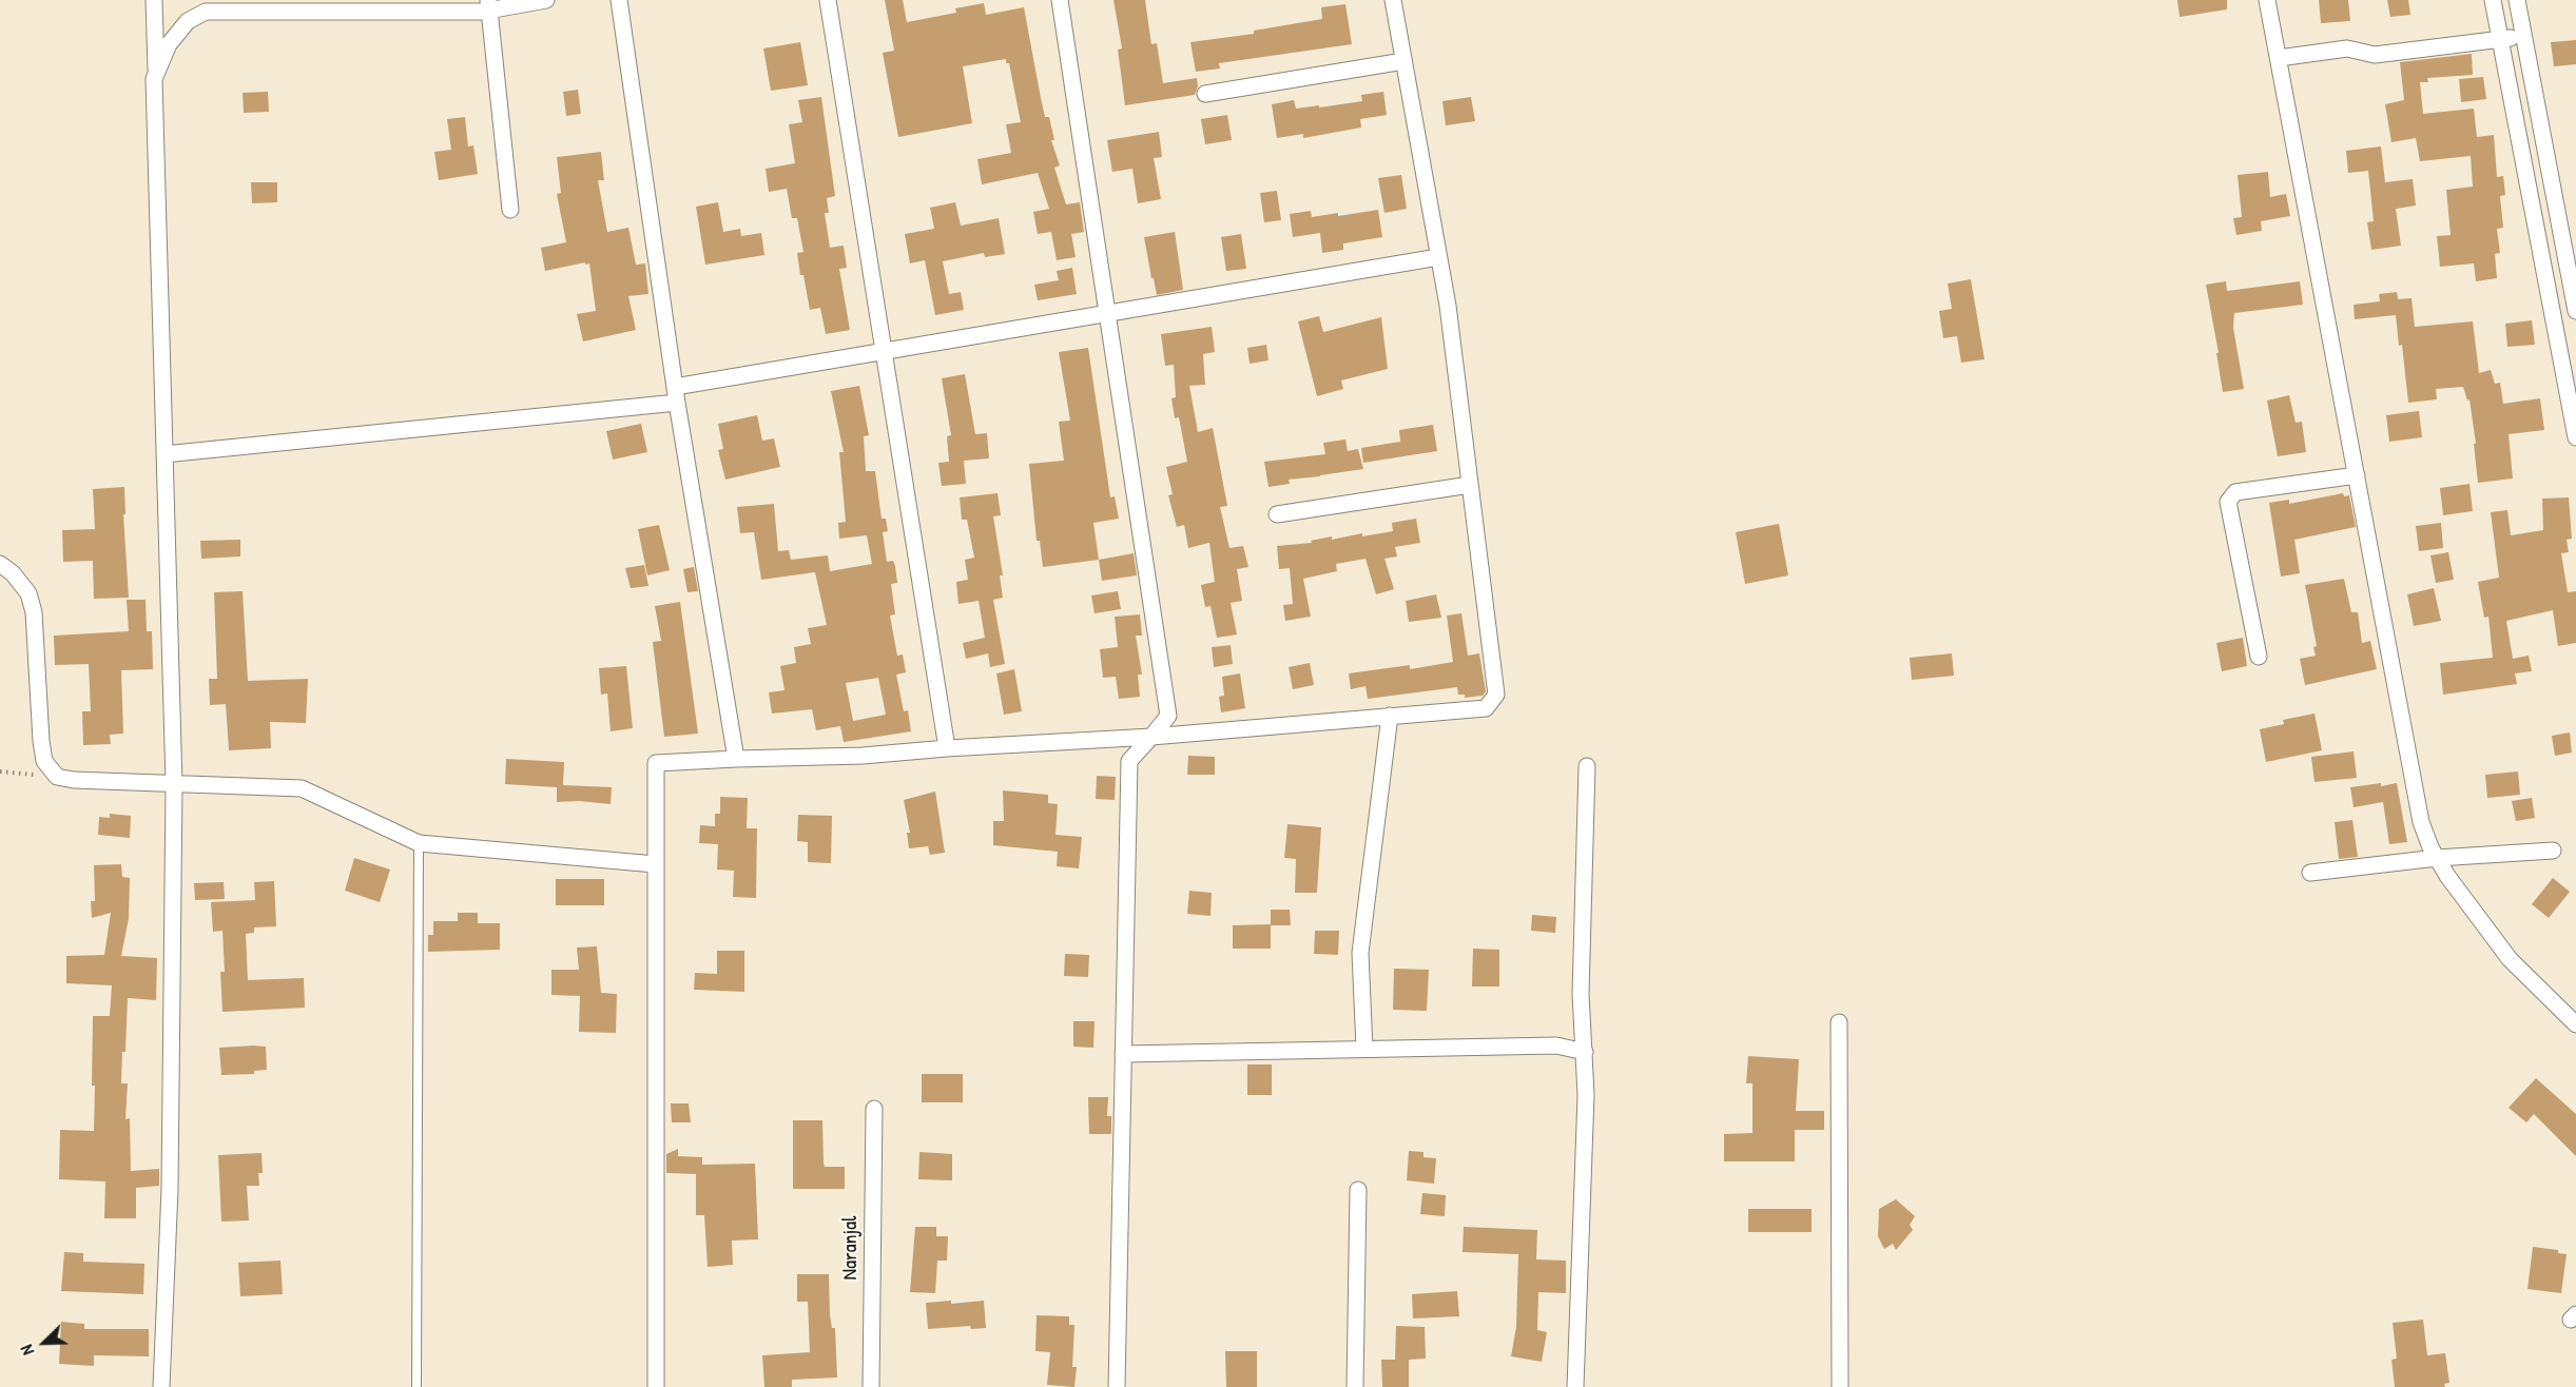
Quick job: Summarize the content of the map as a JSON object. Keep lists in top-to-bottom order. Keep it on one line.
{"streets":{"street":["Naranjal"]},"north":"bottom left"}
